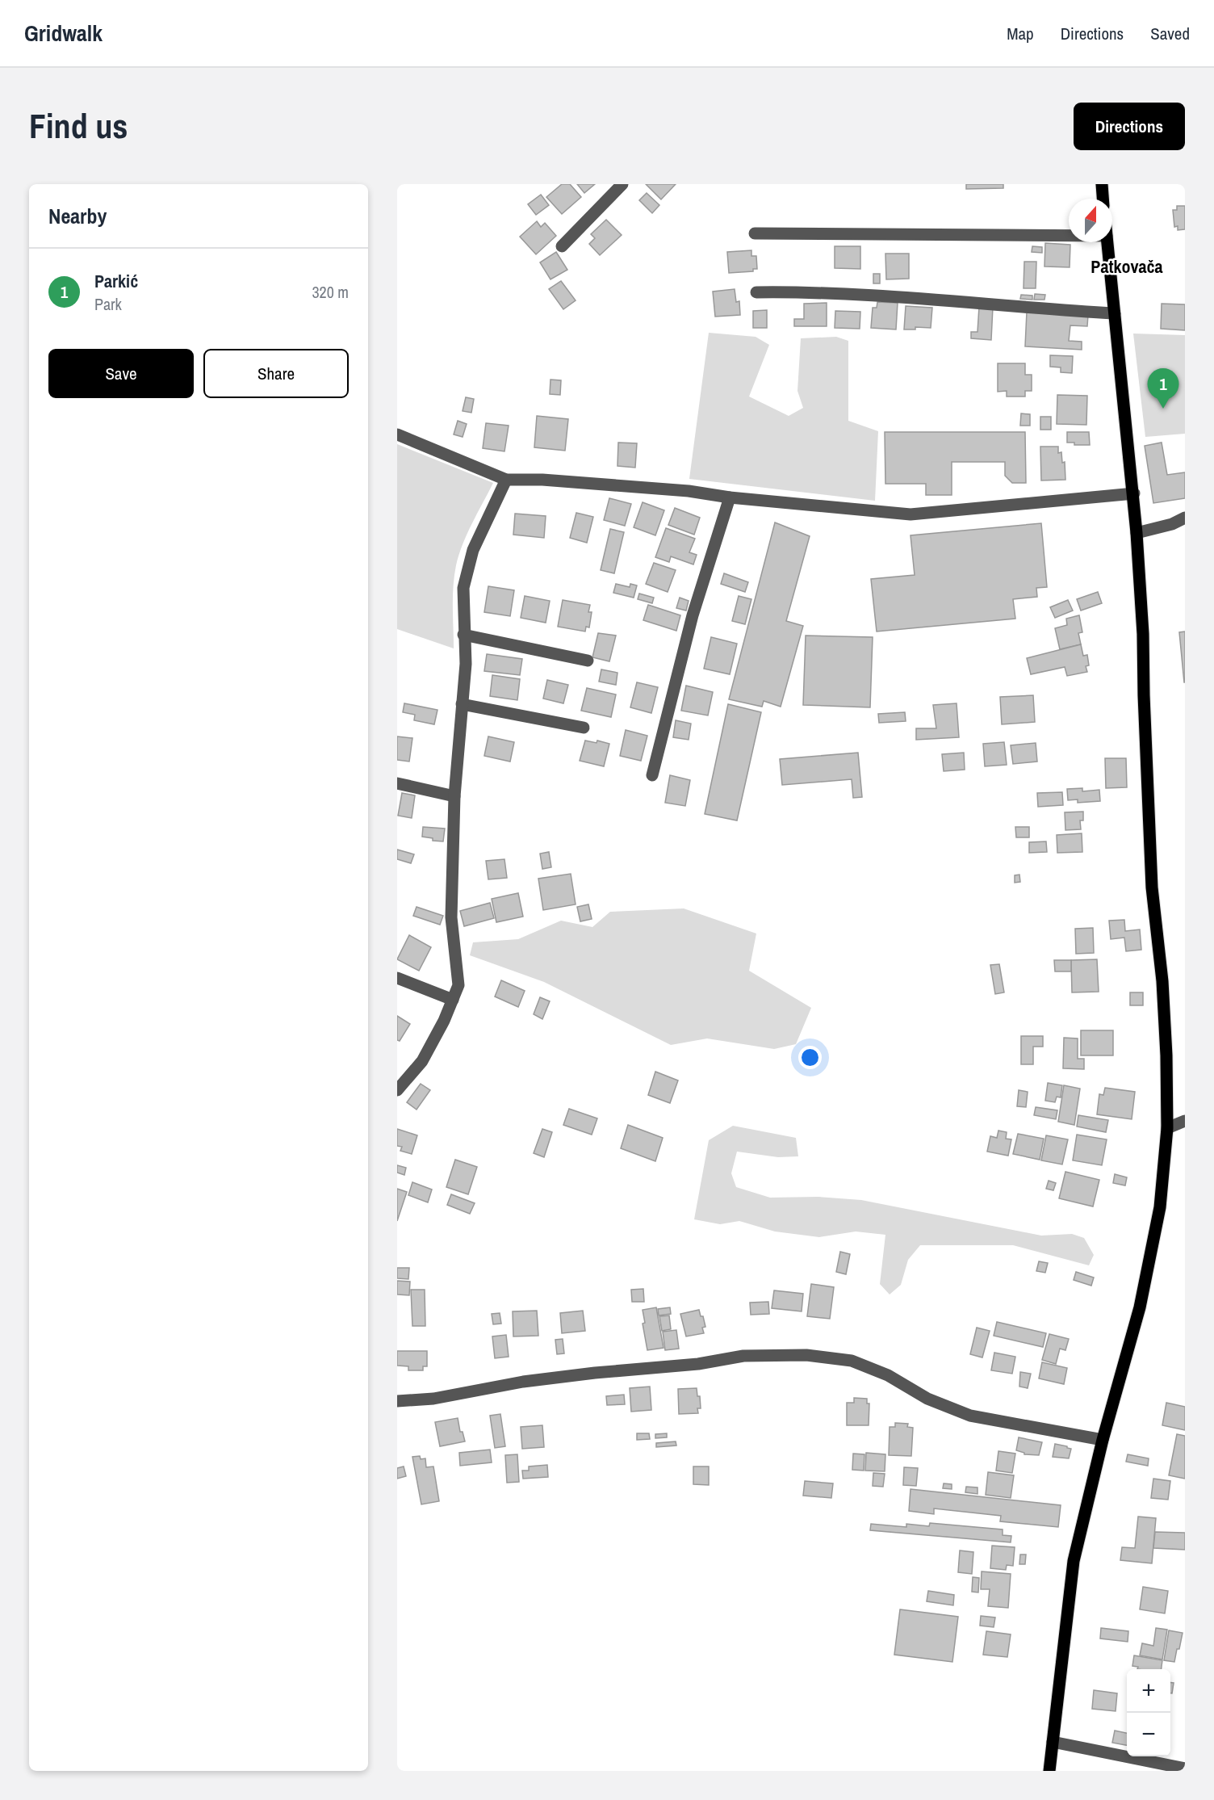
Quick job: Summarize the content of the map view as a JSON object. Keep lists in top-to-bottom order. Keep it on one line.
{"districts":["Patkovača"],"north":"top","page":{"header":"Gridwalk","nav":["Map","Directions","Saved"],"buttons":["Directions",["Save","Share"]],"title":"Find us","heading":"Nearby","list":[{"mark":"1","name":"Parkić","note":"Park","value":"320 m"}],"pins":"1","map_buttons":["+","−"]}}
